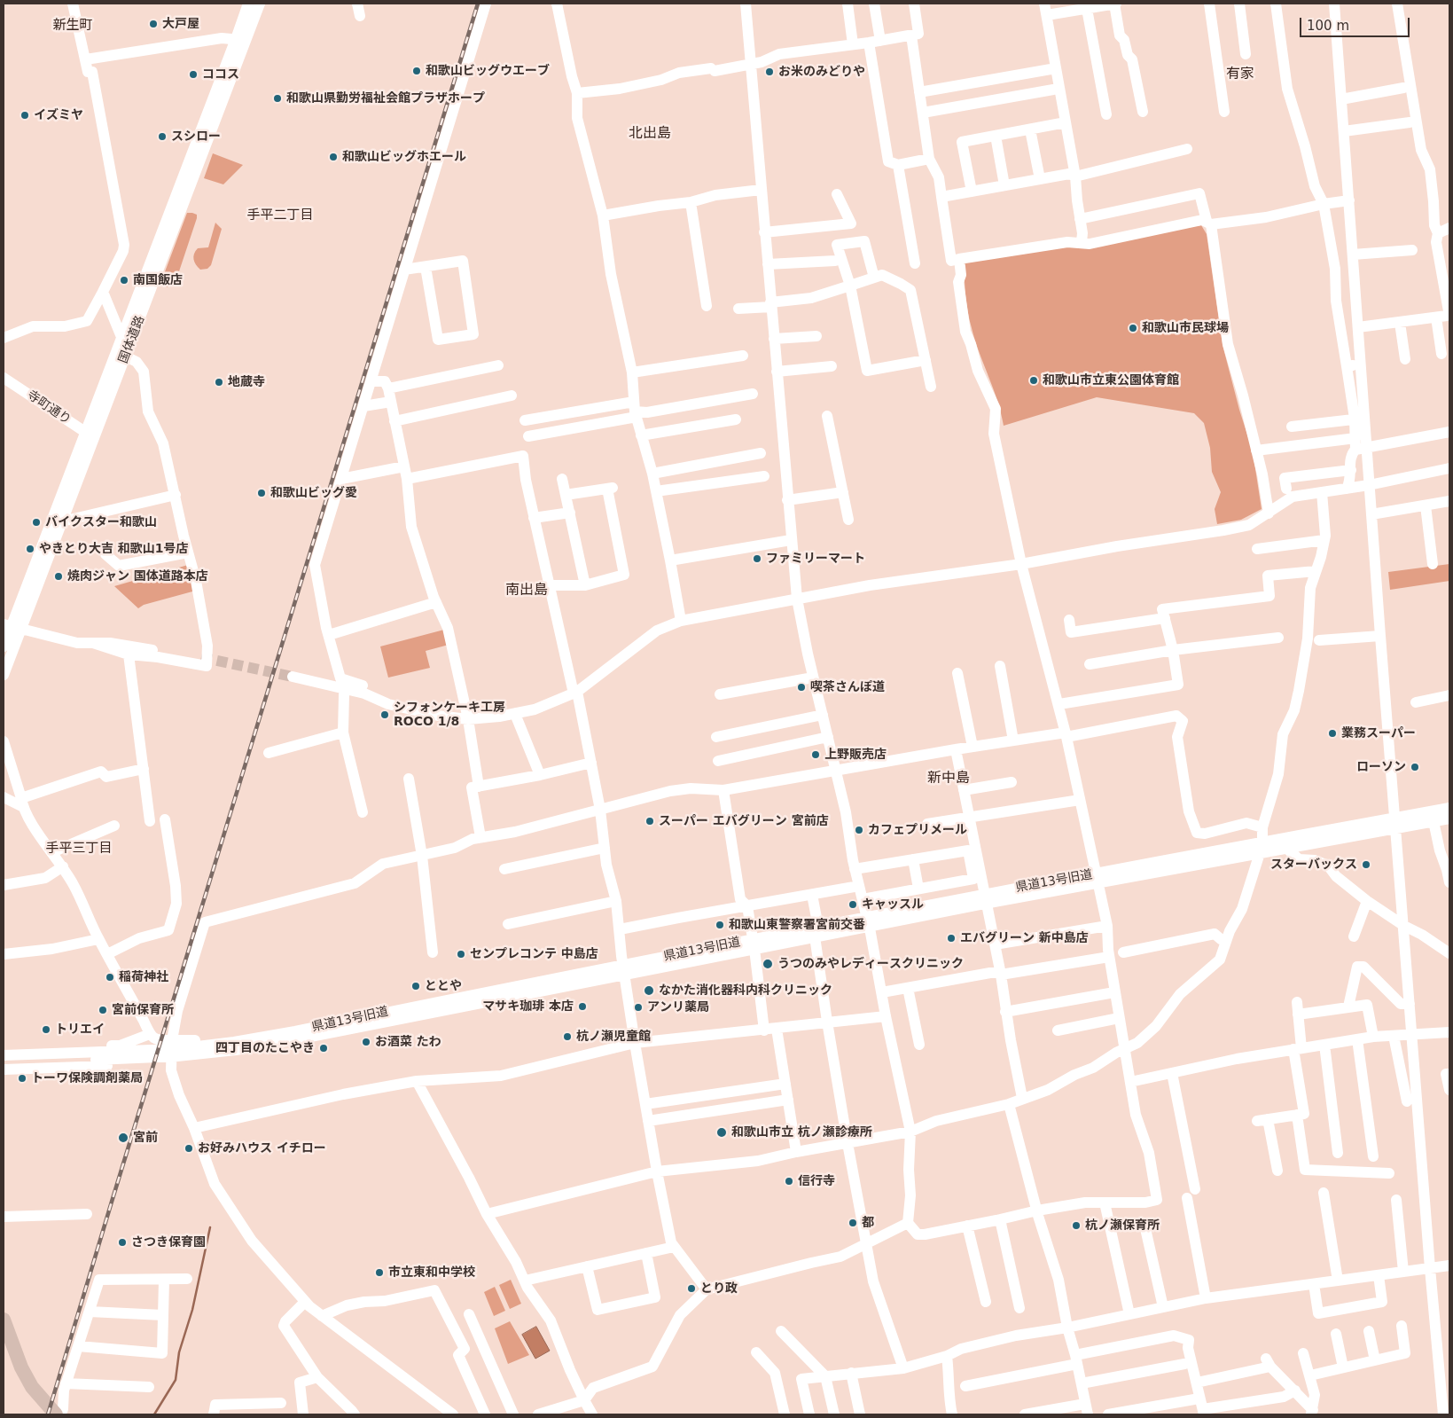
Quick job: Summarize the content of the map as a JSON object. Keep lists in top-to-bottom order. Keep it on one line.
{"streets":{"street":["国体道路","寺町通り","県道13号旧道"]},"crossings":[["国体道路","寺町通り"]],"districts":["新生町","有家","北出島","手平二丁目","南出島","新中島","手平三丁目"],"places":["大戸屋","和歌山ビッグウエーブ","お米のみどりや","ココス","和歌山県勤労福祉会館プラザホープ","イズミヤ","スシロー","和歌山ビッグホエール","南国飯店","和歌山市民球場","和歌山市立東公園体育館","地蔵寺","和歌山ビッグ愛","バイクスター和歌山","やきとり大吉 和歌山1号店","ファミリーマート","焼肉ジャン 国体道路本店","喫茶さんぽ道","シフォンケーキ工房 ROCO 1/8","業務スーパー","上野販売店","ローソン","スーパー エバグリーン 宮前店","カフェプリメール","スターバックス","キャッスル","和歌山東警察署宮前交番","エバグリーン 新中島店","センプレコンテ 中島店","うつのみやレディースクリニック","稲荷神社","ととや","なかた消化器科内科クリニック","マサキ珈琲 本店","アンリ薬局","宮前保育所","トリエイ","杭ノ瀬児童館","お酒菜 たわ","四丁目のたこやき","トーワ保険調剤薬局","和歌山市立 杭ノ瀬診療所","宮前","お好みハウス イチロー","信行寺","都","杭ノ瀬保育所","さつき保育園","市立東和中学校","とり政"],"scale_bar":"100 m"}
